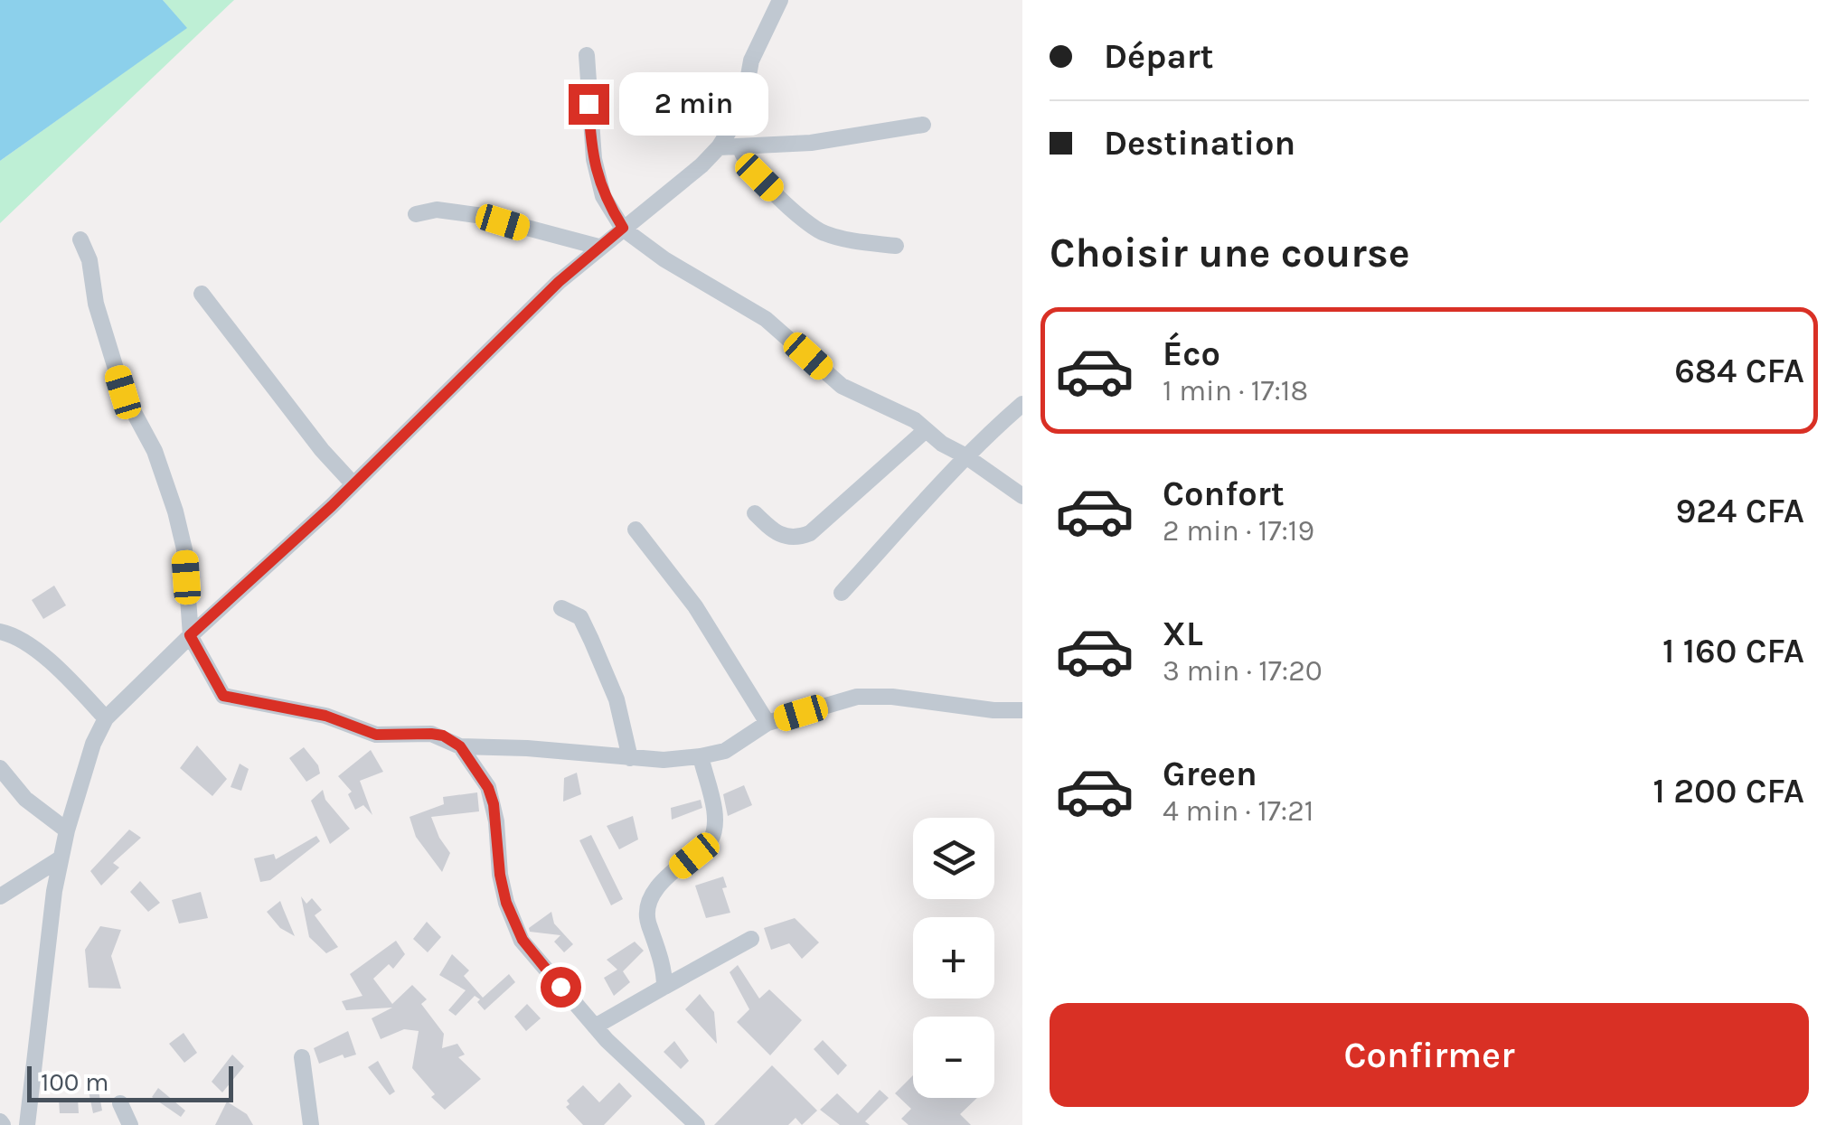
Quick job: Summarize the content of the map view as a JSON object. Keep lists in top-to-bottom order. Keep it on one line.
{"scale_bar":"100 m","page":{"banner":["Départ","Destination"],"bubble":"2 min","heading":"Choisir une course","list":[{"name":"Éco","note":"1 min · 17:18","value":"684 CFA"},{"name":"Confort","note":"2 min · 17:19","value":"924 CFA"},{"name":"XL","note":"3 min · 17:20","value":"1 160 CFA"},{"name":"Green","note":"4 min · 17:21","value":"1 200 CFA"}],"map_buttons":["+","−"],"buttons":"Confirmer","scale":"100 m"}}
